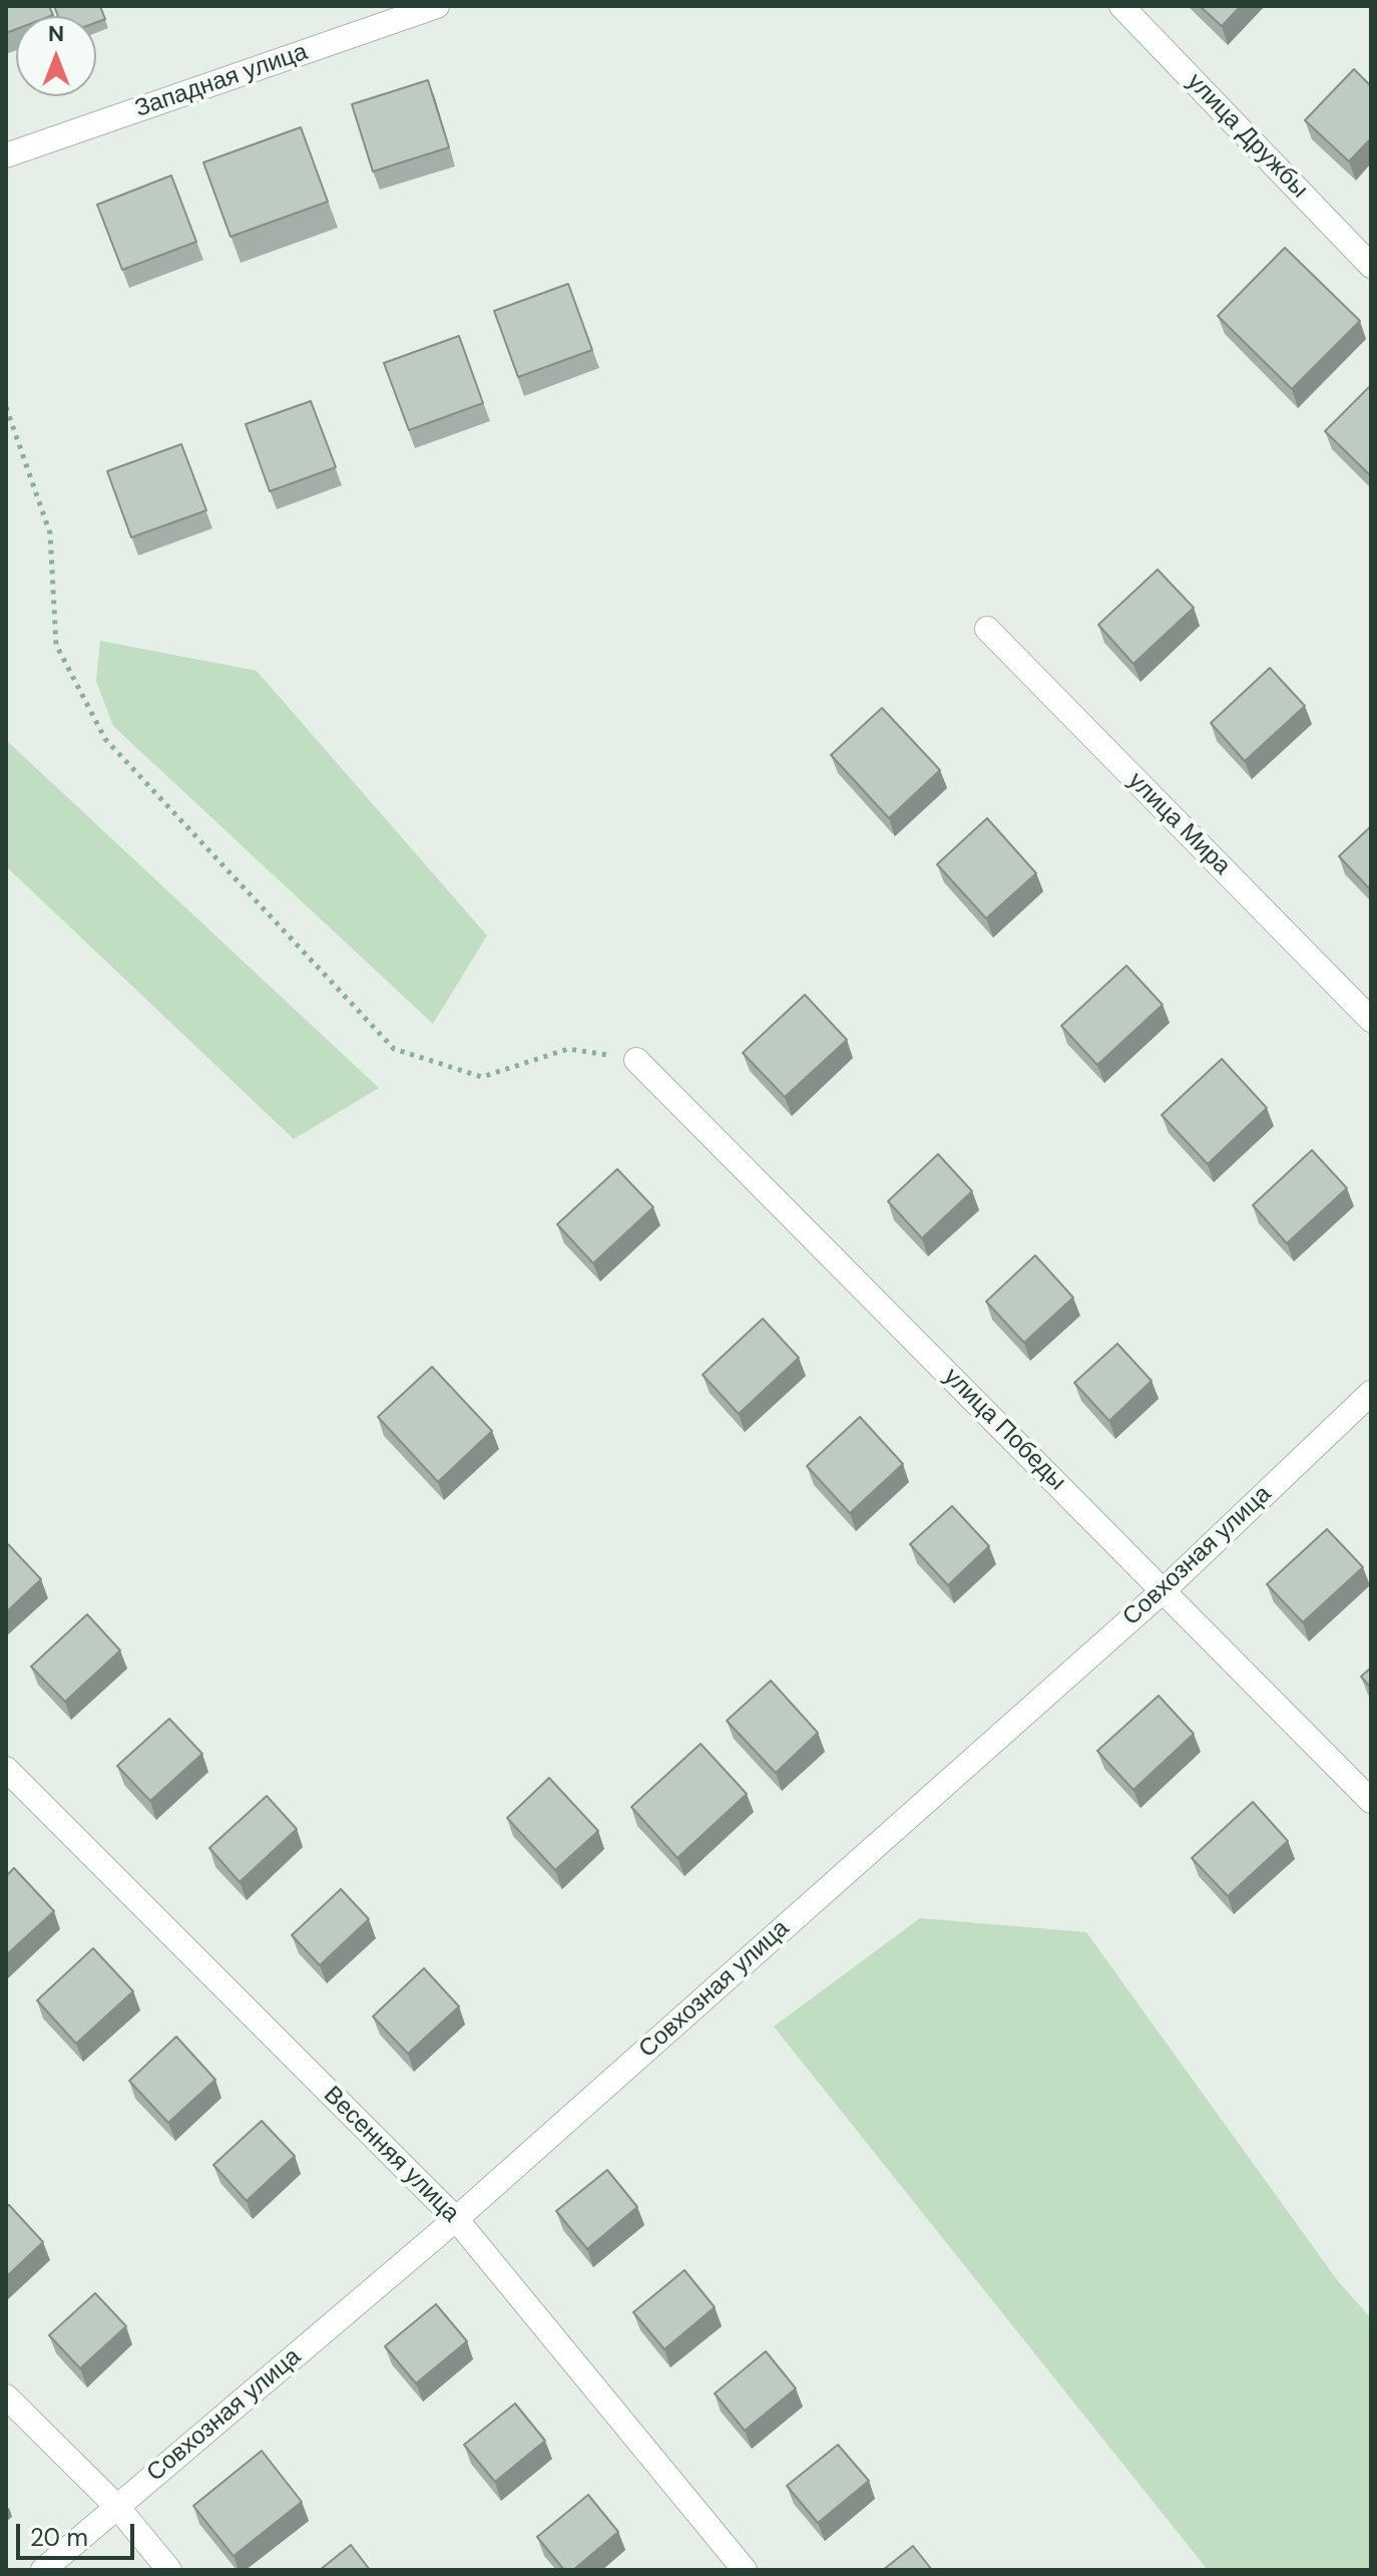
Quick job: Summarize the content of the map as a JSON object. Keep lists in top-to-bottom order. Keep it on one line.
{"streets":{"street":["Западная улица","улица Дружбы","улица Мира","улица Победы","Совхозная улица","Весенняя улица"]},"crossings":[["улица Победы","Совхозная улица"],["Совхозная улица","Весенняя улица"]],"scale_bar":"20 m","north":"top"}
